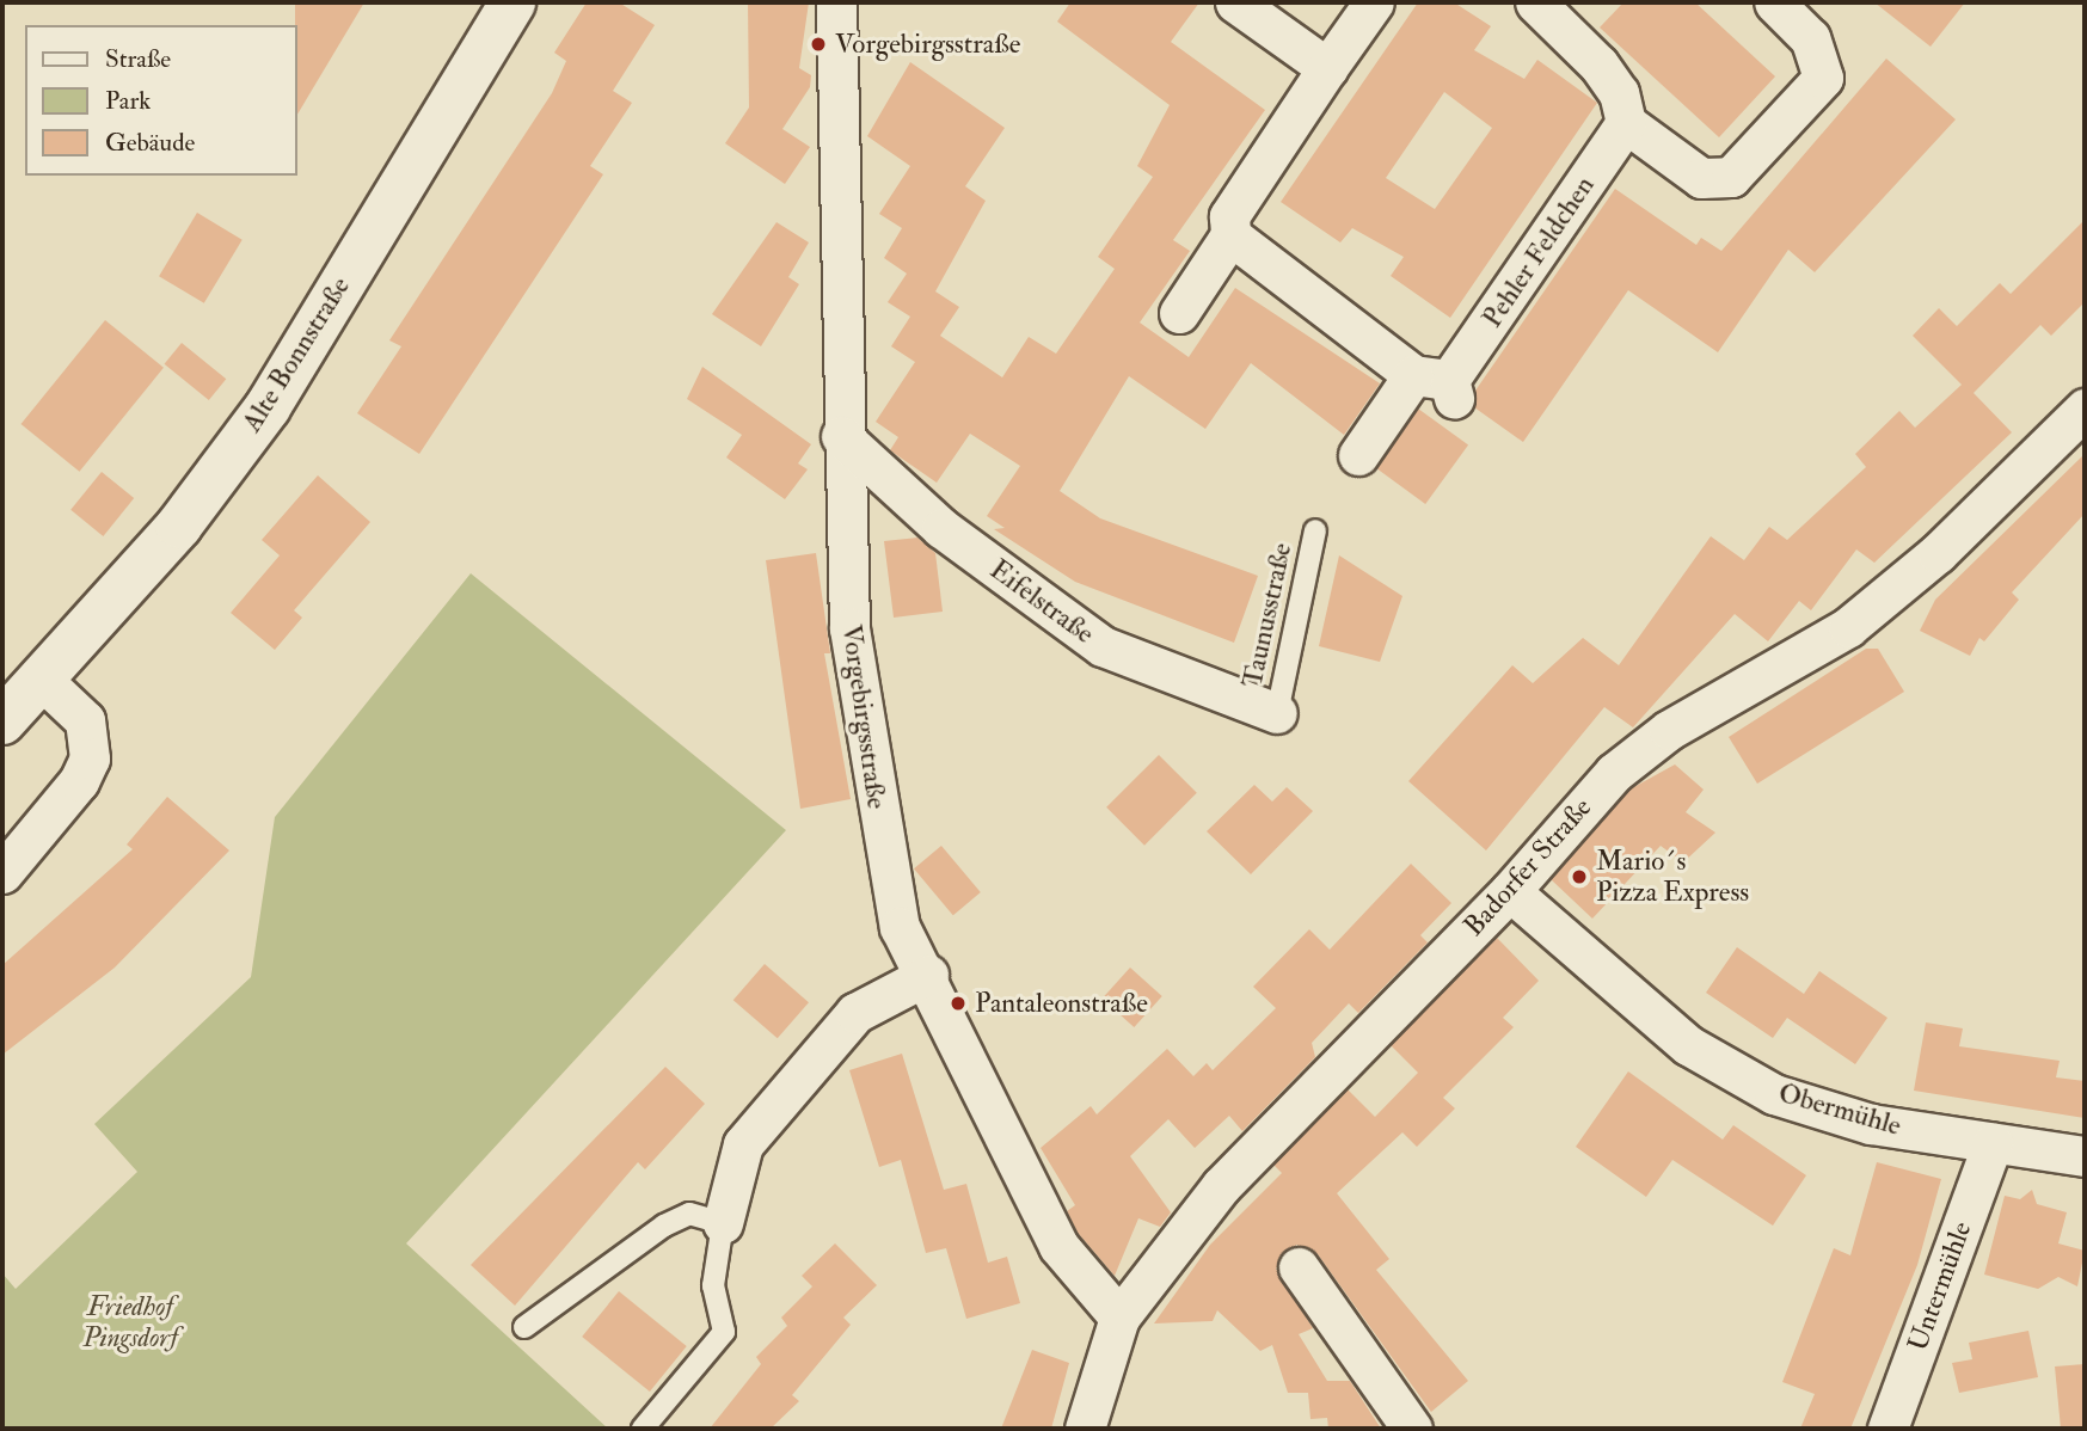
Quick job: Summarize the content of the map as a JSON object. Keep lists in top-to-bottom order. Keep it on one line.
{"streets":{"main road":["Alte Bonnstraße"],"street":["Pehler Feldchen","Eifelstraße","Vorgebirgsstraße","Badorfer Straße","Obermühle","Untermühle"],"lane":["Taunusstraße"]},"crossings":[["Eifelstraße","Taunusstraße"],["Eifelstraße","Vorgebirgsstraße"],["Vorgebirgsstraße","Badorfer Straße"],["Badorfer Straße","Obermühle"],["Obermühle","Untermühle"]],"parks":["Friedhof Pingsdorf"],"places":["Vorgebirgsstraße","Mario´s Pizza Express","Pantaleonstraße"],"legend":["Straße","Park","Gebäude"]}
